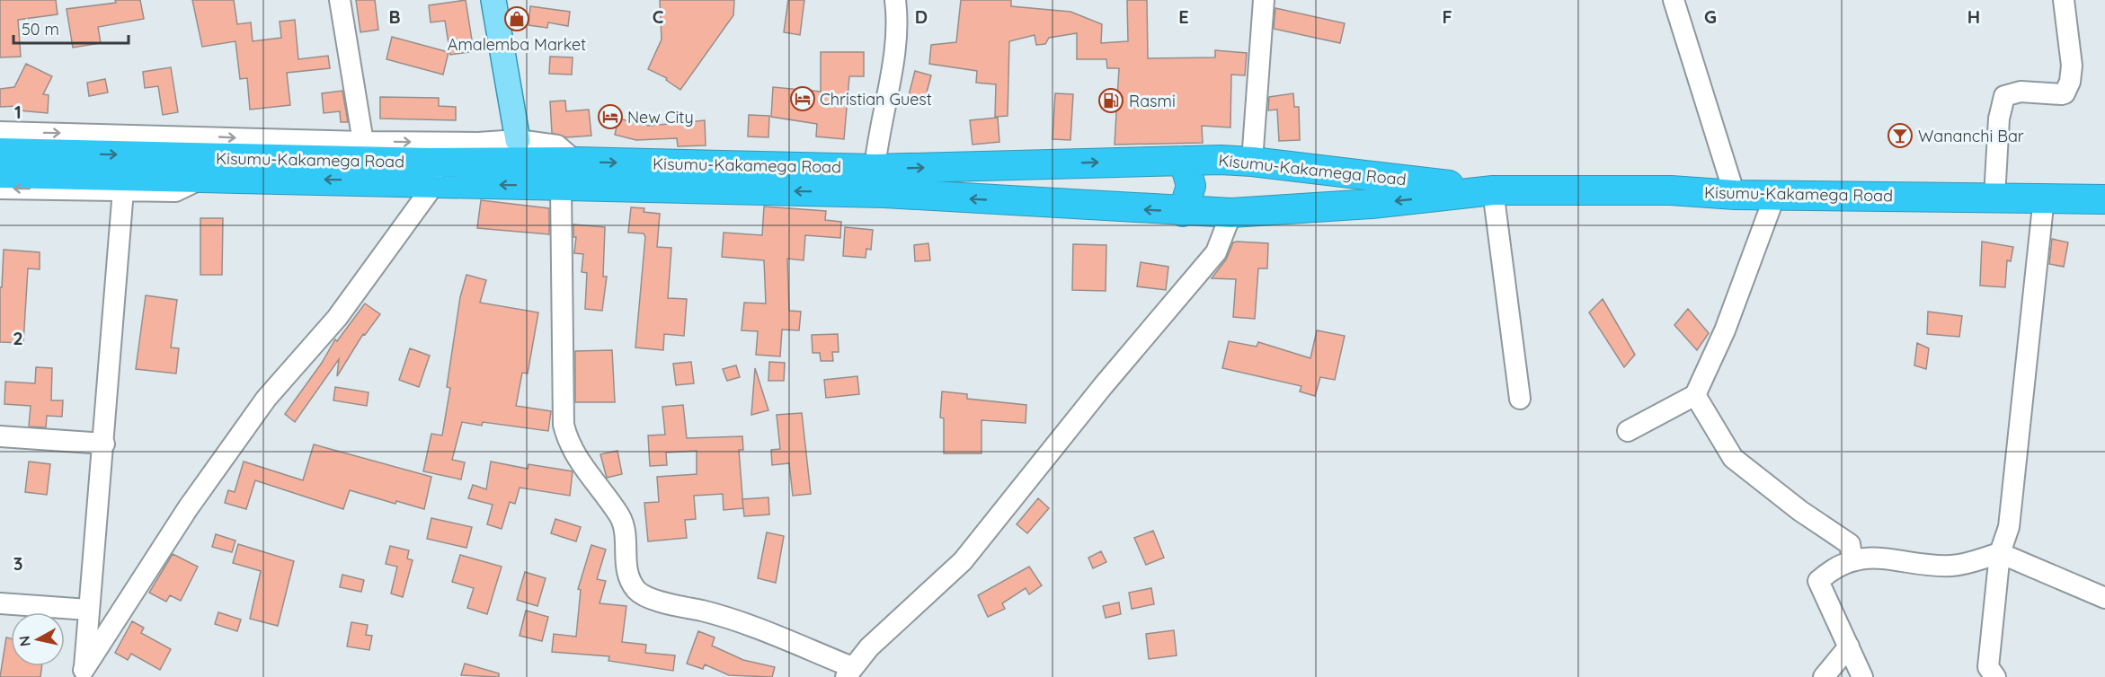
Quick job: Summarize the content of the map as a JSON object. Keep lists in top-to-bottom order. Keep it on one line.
{"streets":{"highway":["Kisumu-Kakamega Road"]},"places":{"shop":["Amalemba Market"],"hotel":["Christian Guest","New City"],"fuel station":["Rasmi"],"bar":["Wananchi Bar"]},"scale_bar":"50 m","north":"left","grid":{"columns":["B","C","D","E","F","G","H"],"rows":["1","2","3"]}}
